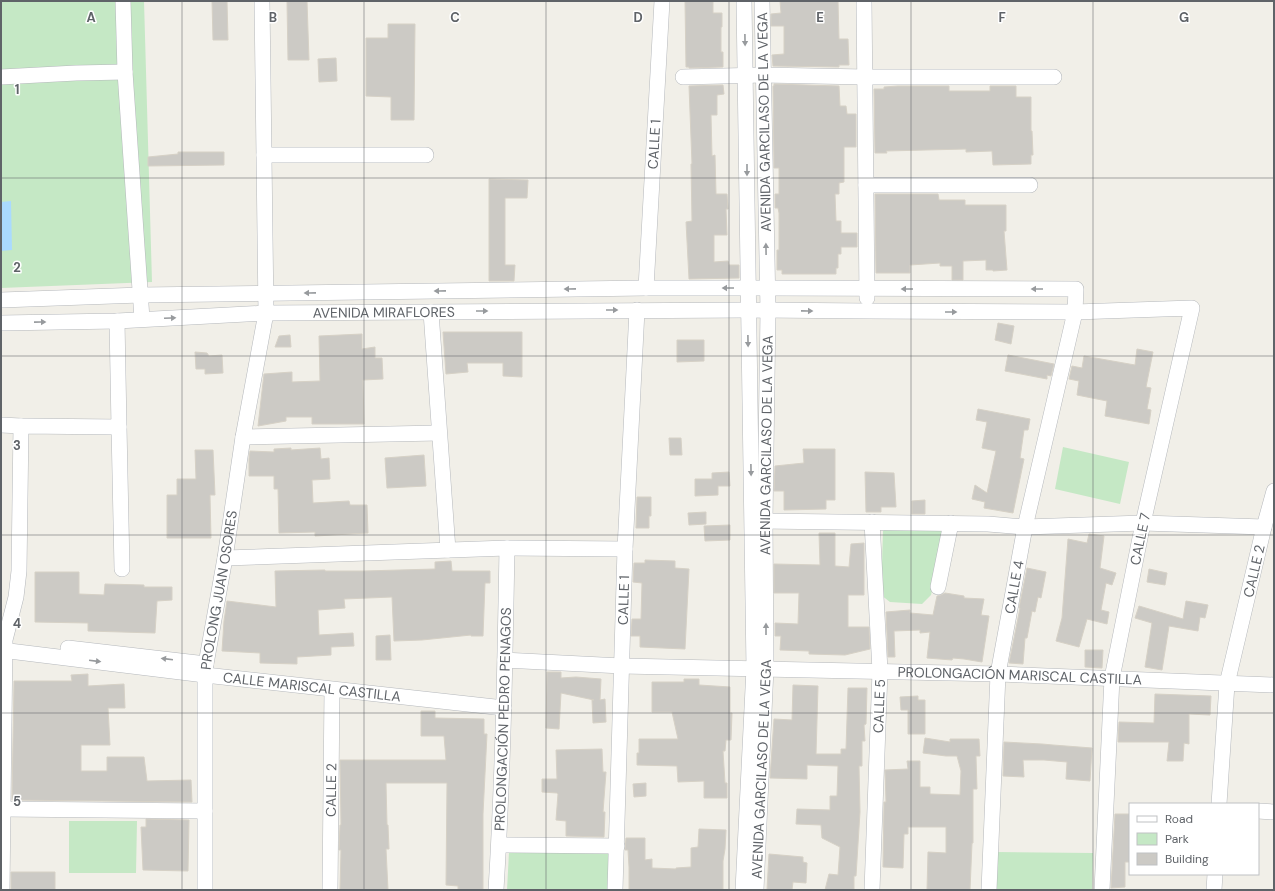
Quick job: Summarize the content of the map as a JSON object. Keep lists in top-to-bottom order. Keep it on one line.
{"streets":{"street":["AVENIDA GARCILASO DE LA VEGA","CALLE 1","AVENIDA MIRAFLORES","CALLE 7","CALLE 2","CALLE 4","PROLONG JUAN OSORES","PROLONGACIÓN MARISCAL CASTILLA","CALLE MARISCAL CASTILLA","CALLE 5","PROLONGACIÓN PEDRO PENAGOS"]},"crossings":[["AVENIDA GARCILASO DE LA VEGA","AVENIDA MIRAFLORES"],["AVENIDA GARCILASO DE LA VEGA","CALLE 2"],["AVENIDA GARCILASO DE LA VEGA","PROLONGACIÓN MARISCAL CASTILLA"],["CALLE 1","AVENIDA MIRAFLORES"],["CALLE 1","PROLONGACIÓN MARISCAL CASTILLA"],["AVENIDA MIRAFLORES","CALLE 7"],["AVENIDA MIRAFLORES","CALLE 4"],["AVENIDA MIRAFLORES","PROLONG JUAN OSORES"],["CALLE 7","CALLE 2"],["CALLE 7","CALLE 4"],["CALLE 7","PROLONGACIÓN MARISCAL CASTILLA"],["CALLE 2","CALLE 4"],["CALLE 2","PROLONGACIÓN MARISCAL CASTILLA"],["CALLE 2","CALLE MARISCAL CASTILLA"],["CALLE 2","CALLE 5"],["CALLE 4","PROLONGACIÓN MARISCAL CASTILLA"],["PROLONG JUAN OSORES","CALLE MARISCAL CASTILLA"],["PROLONGACIÓN MARISCAL CASTILLA","CALLE 5"],["PROLONGACIÓN MARISCAL CASTILLA","PROLONGACIÓN PEDRO PENAGOS"],["CALLE MARISCAL CASTILLA","PROLONGACIÓN PEDRO PENAGOS"]],"legend":["Road","Park","Building"],"grid":{"columns":["A","B","C","D","E","F","G"],"rows":["1","2","3","4","5"]}}
